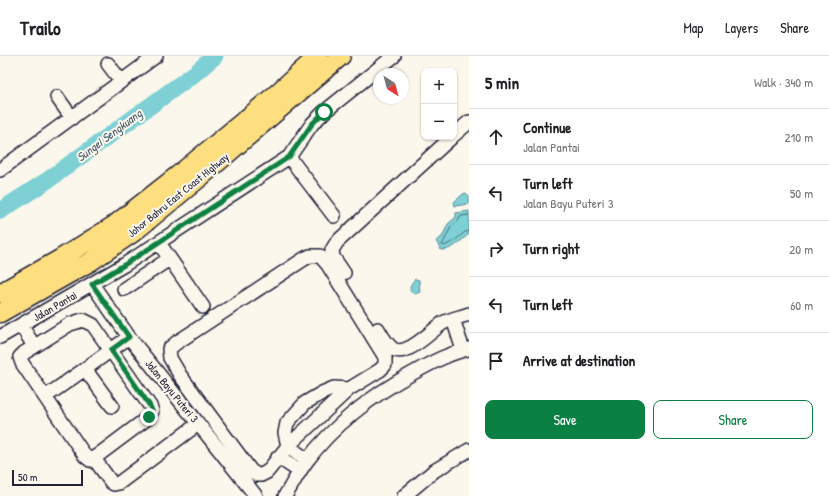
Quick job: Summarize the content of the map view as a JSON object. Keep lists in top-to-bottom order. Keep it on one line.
{"streets":{"highway":["Johor Bahru East Coast Highway"],"street":["Jalan Pantai","Jalan Bayu Puteri 3"]},"crossings":[["Jalan Pantai","Jalan Bayu Puteri 3"]],"water":["Sungei Sengkuang"],"scale_bar":"50 m","north":"bottom right","page":{"header":"Trailo","nav":["Map","Layers","Share"],"heading":["5 min","Walk · 340 m"],"map_buttons":["+","−"],"list":[["Continue","Jalan Pantai","210 m"],["Turn left","Jalan Bayu Puteri 3","50 m"],["Turn right","20 m"],["Turn left","60 m"],"Arrive at destination"],"buttons":["Save","Share"],"scale":"50 m"}}
